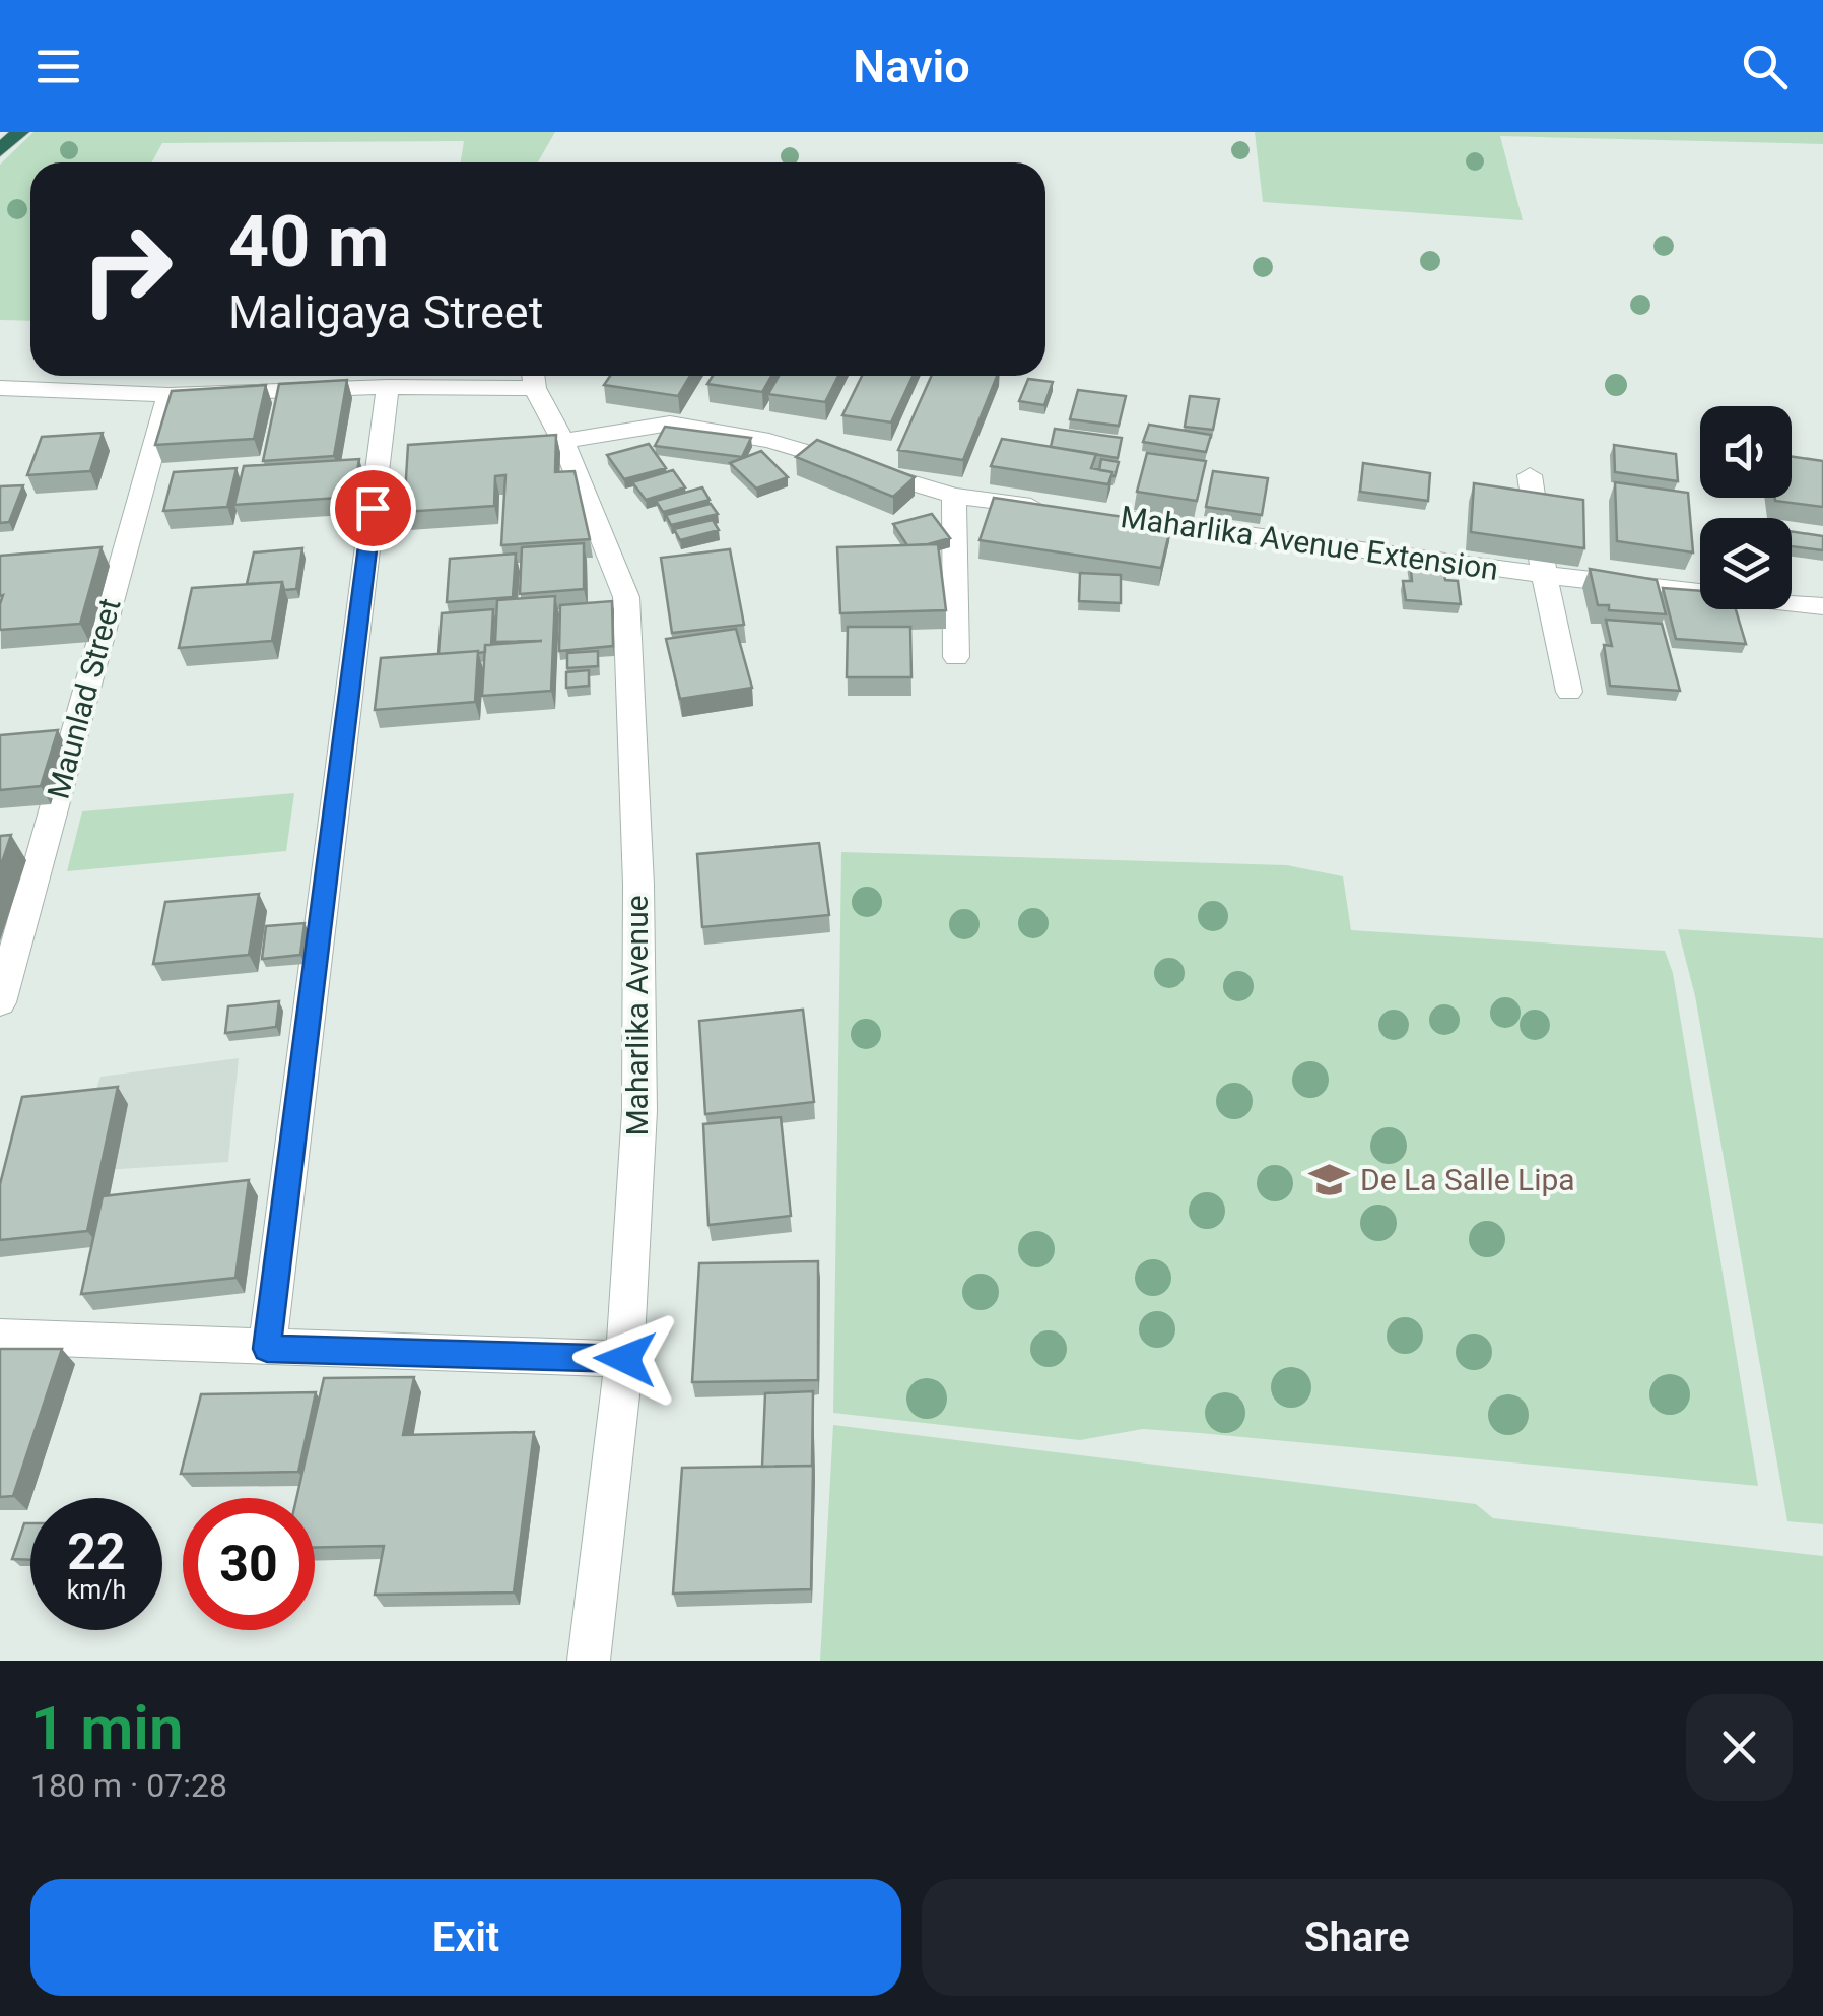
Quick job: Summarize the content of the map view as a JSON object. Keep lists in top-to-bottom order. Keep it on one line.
{"streets":{"street":["Maharlika Avenue Extension","Maunlad Street","Maharlika Avenue"]},"places":{"school or university":["De La Salle Lipa"]},"page":{"header":"Navio","turn":["40 m","Maligaya Street"],"speed":"22 km/h","limit":"30","heading":["1 min","180 m · 07:28"],"buttons":["Exit","Share"]}}
